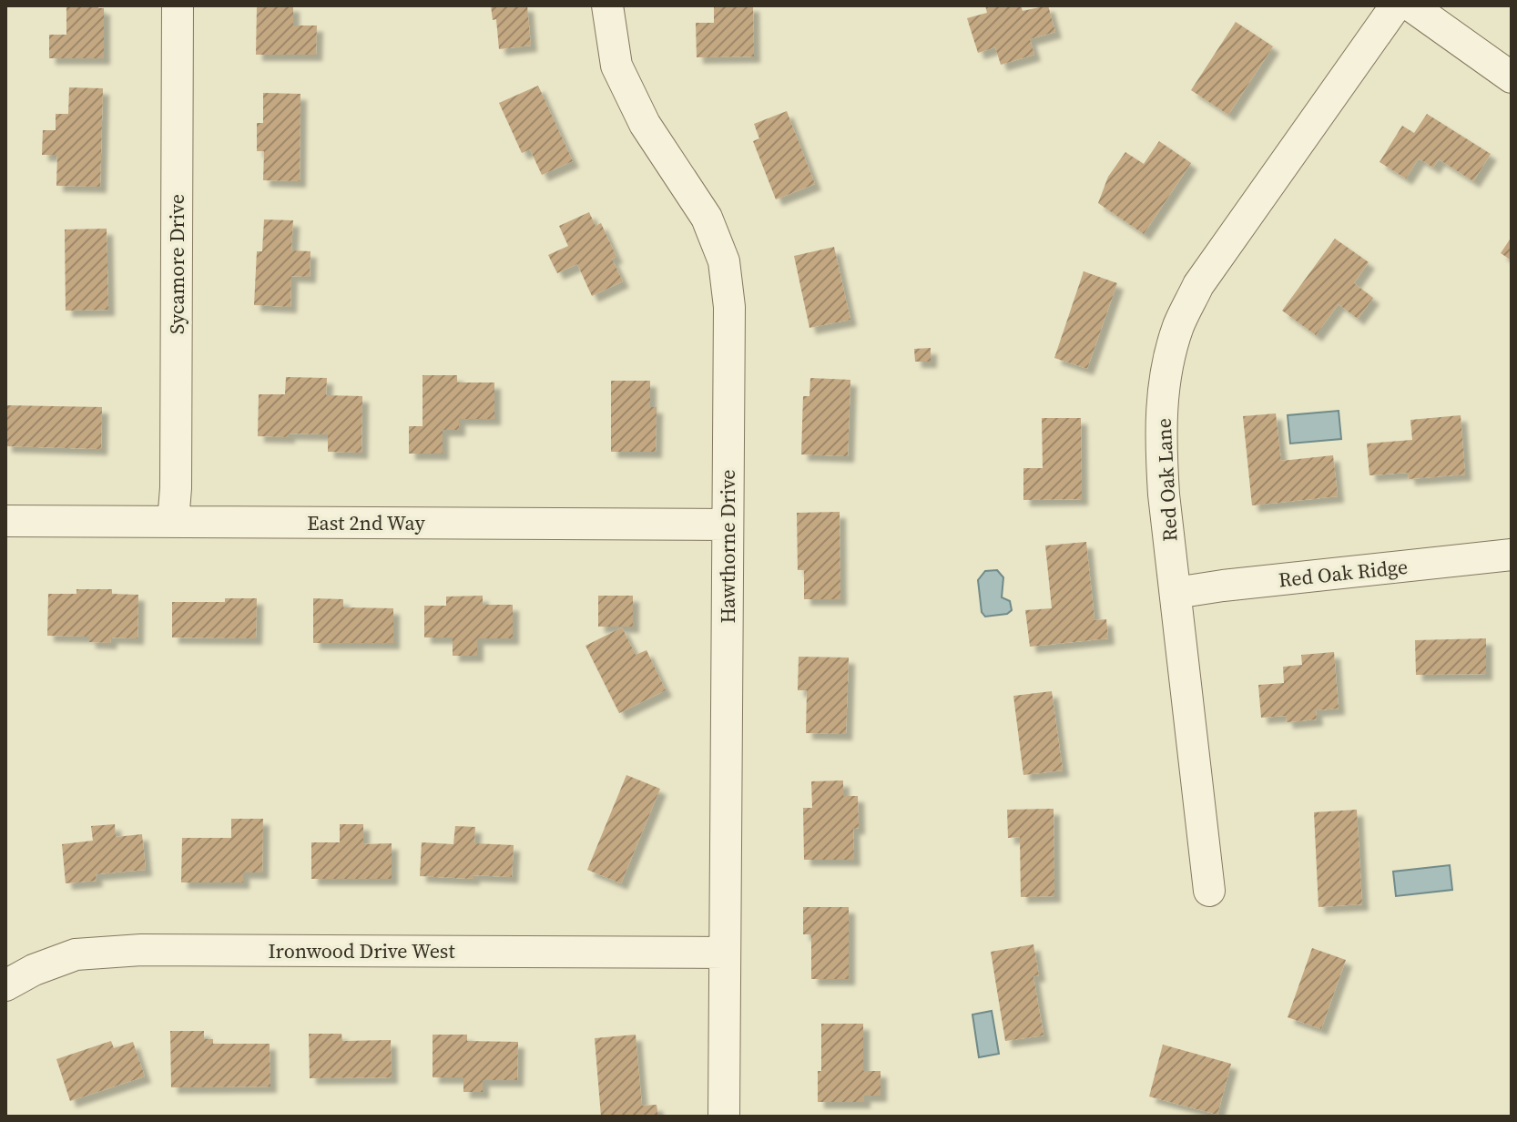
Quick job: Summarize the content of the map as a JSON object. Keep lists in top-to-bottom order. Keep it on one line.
{"streets":{"street":["Sycamore Drive","Red Oak Lane","East 2nd Way","Hawthorne Drive","Red Oak Ridge","Ironwood Drive West"]},"crossings":[["Sycamore Drive","East 2nd Way"],["Red Oak Lane","Red Oak Ridge"],["East 2nd Way","Hawthorne Drive"],["Hawthorne Drive","Ironwood Drive West"]]}
